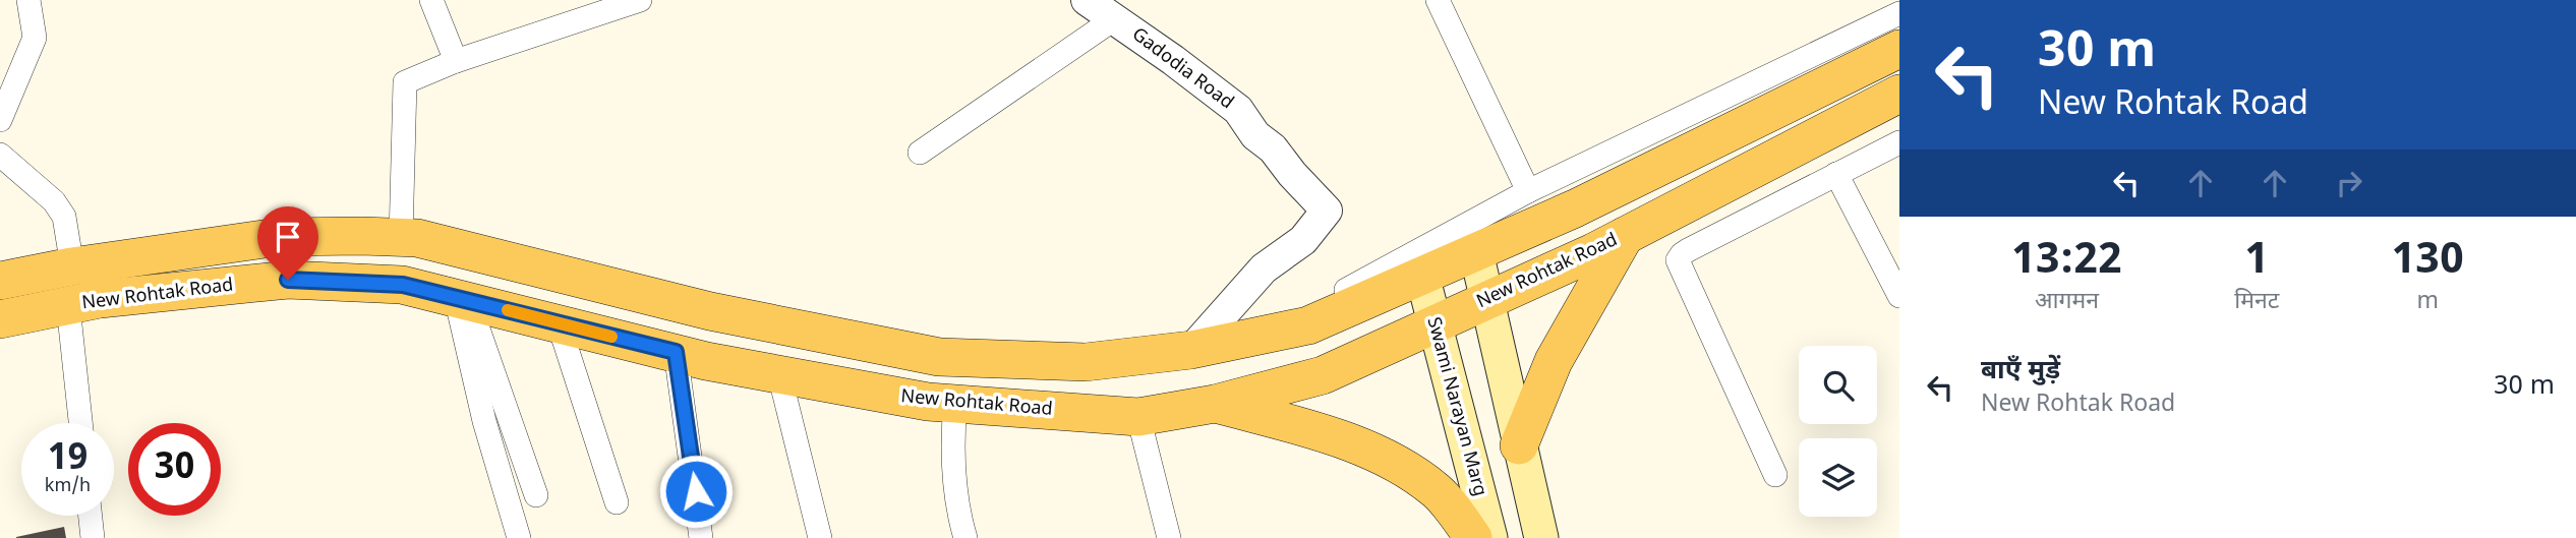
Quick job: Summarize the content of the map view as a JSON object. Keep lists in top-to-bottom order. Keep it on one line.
{"streets":{"main road":["New Rohtak Road","Swami Narayan Marg"],"street":["Gadodia Road"]},"crossings":[["New Rohtak Road","Swami Narayan Marg"]],"page":{"turn":["30 m","New Rohtak Road"],"eta":["13:22","आगमन","1","मिनट","130","m"],"list":[{"name":"बाएँ मुड़ें","note":"New Rohtak Road","value":"30 m"}],"speed":"19 km/h","limit":"30"}}
